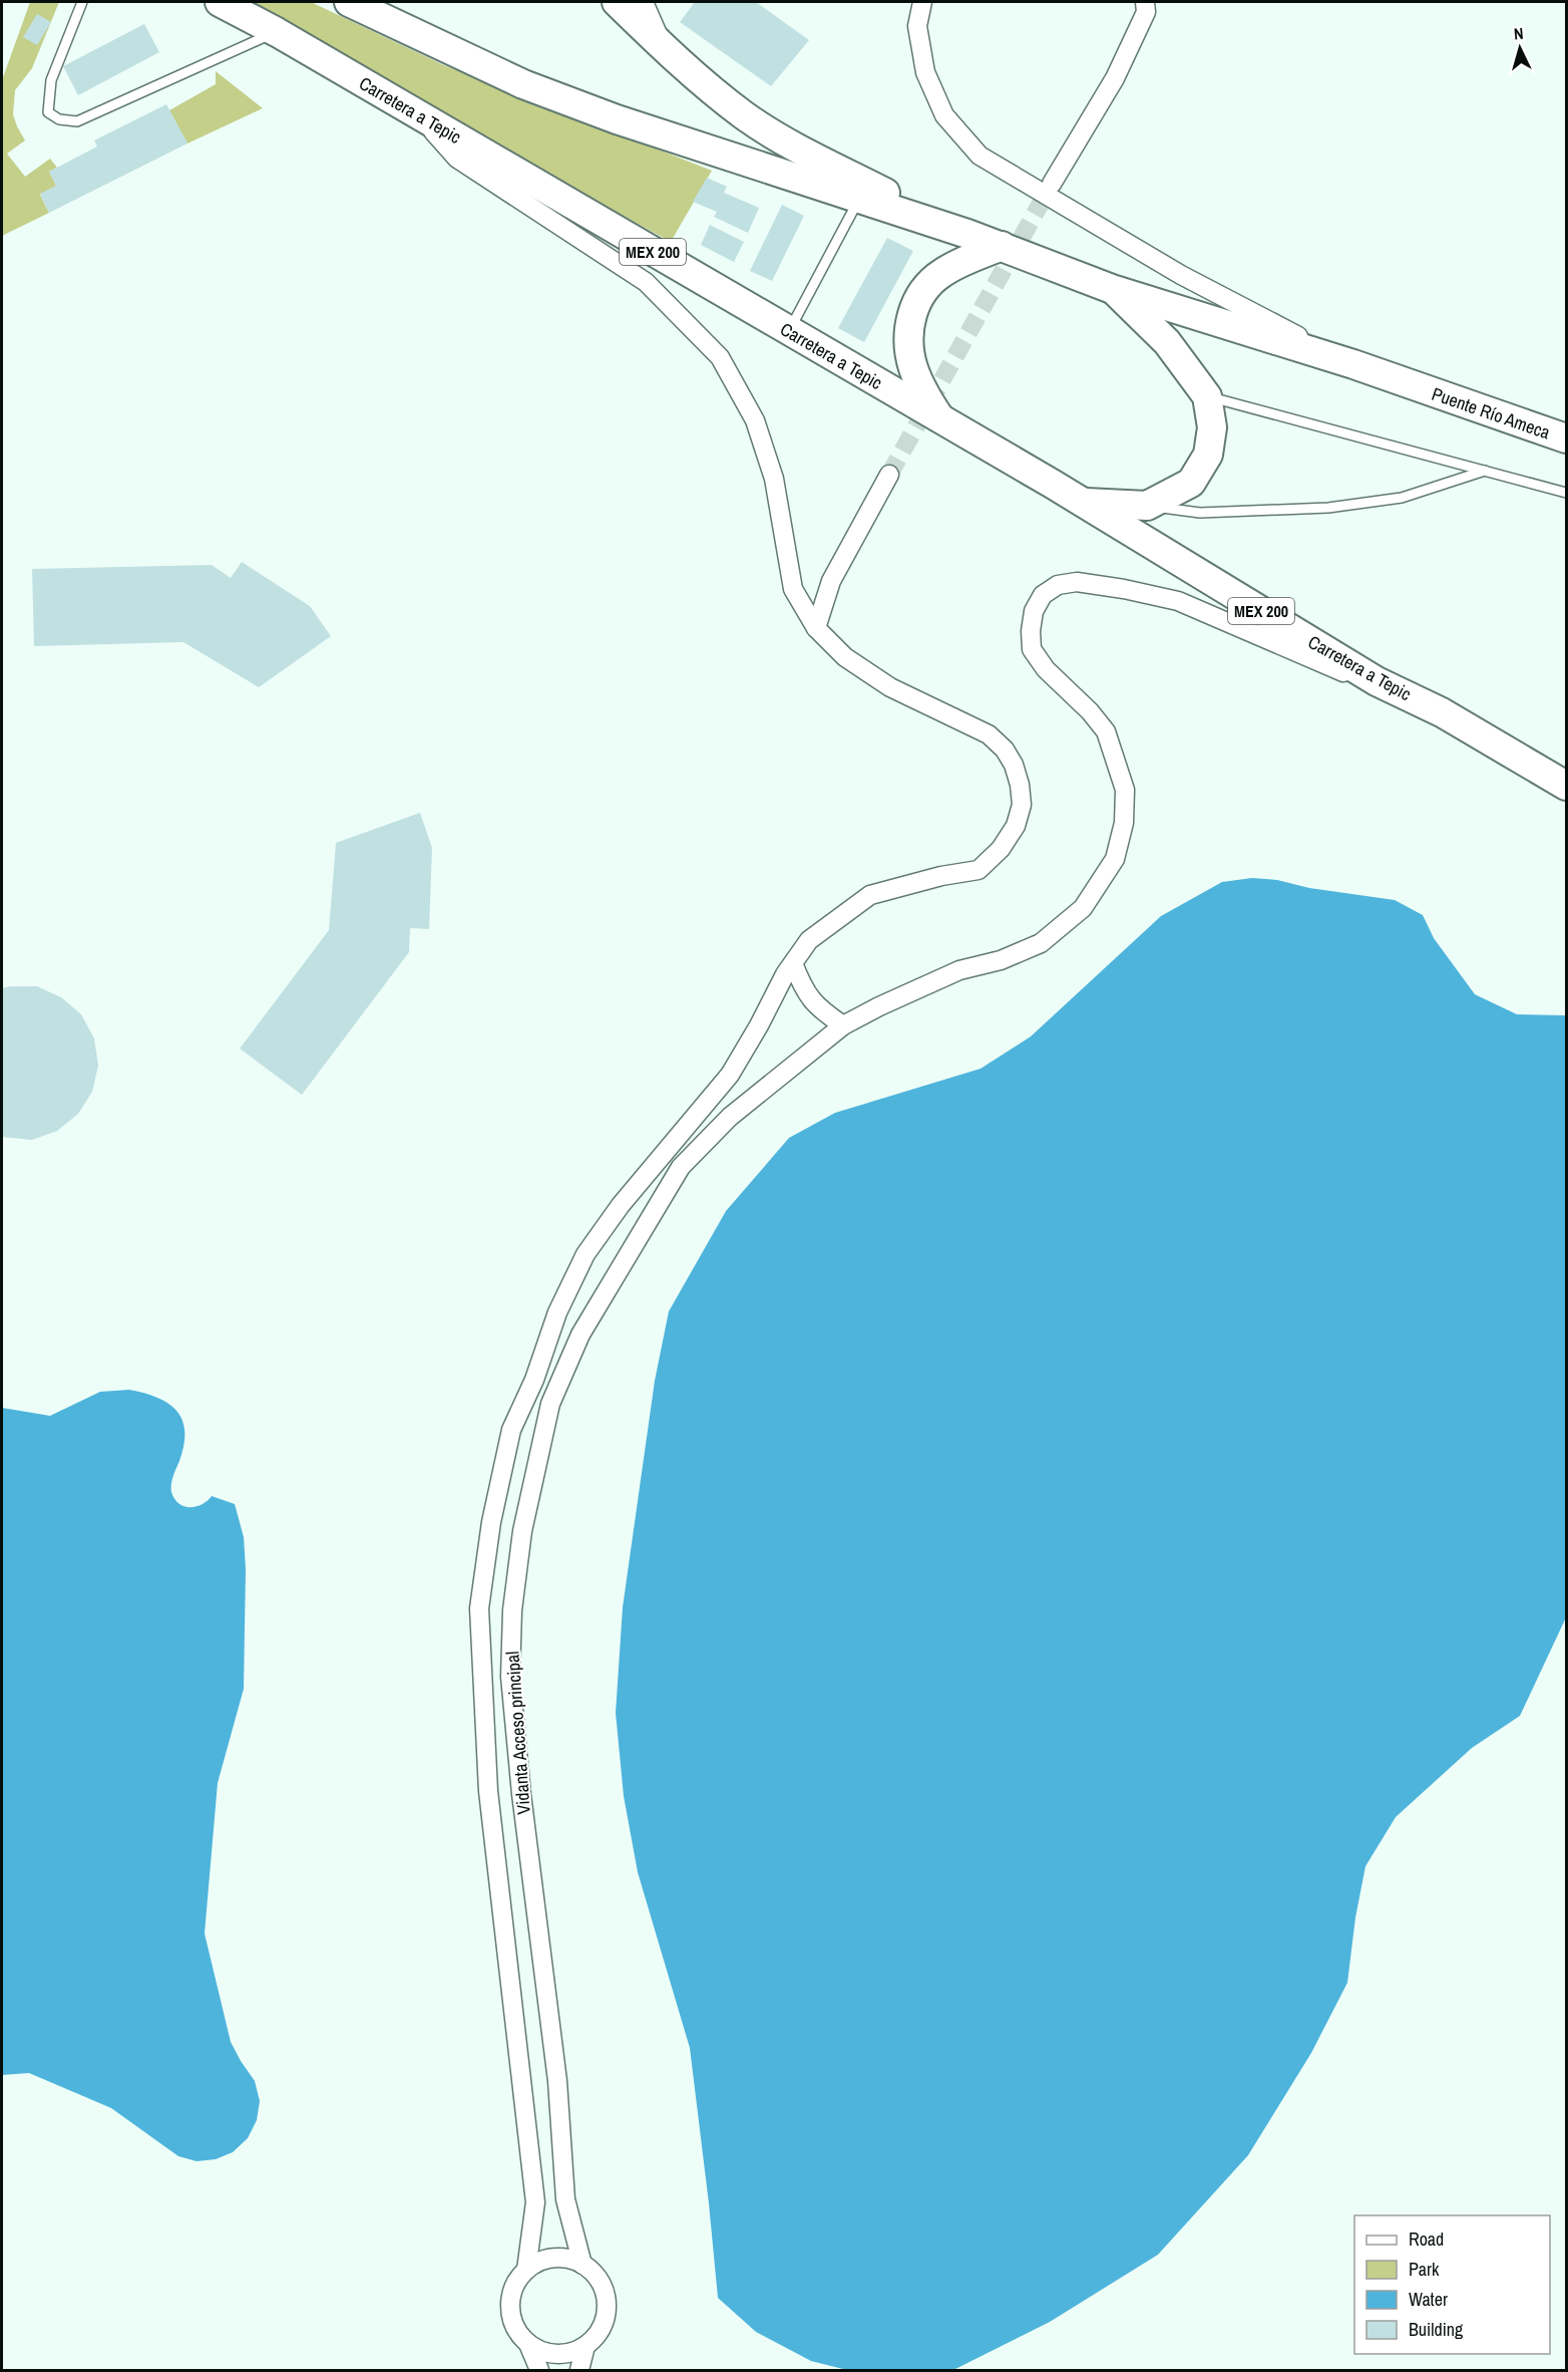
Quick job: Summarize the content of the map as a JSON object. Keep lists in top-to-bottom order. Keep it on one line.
{"streets":{"highway":["Carretera a Tepic","MEX 200","Puente Río Ameca"],"street":["Vidanta Acceso principal"]},"crossings":[["Carretera a Tepic","Vidanta Acceso principal"]],"legend":["Road","Park","Water","Building"],"north":"top"}
